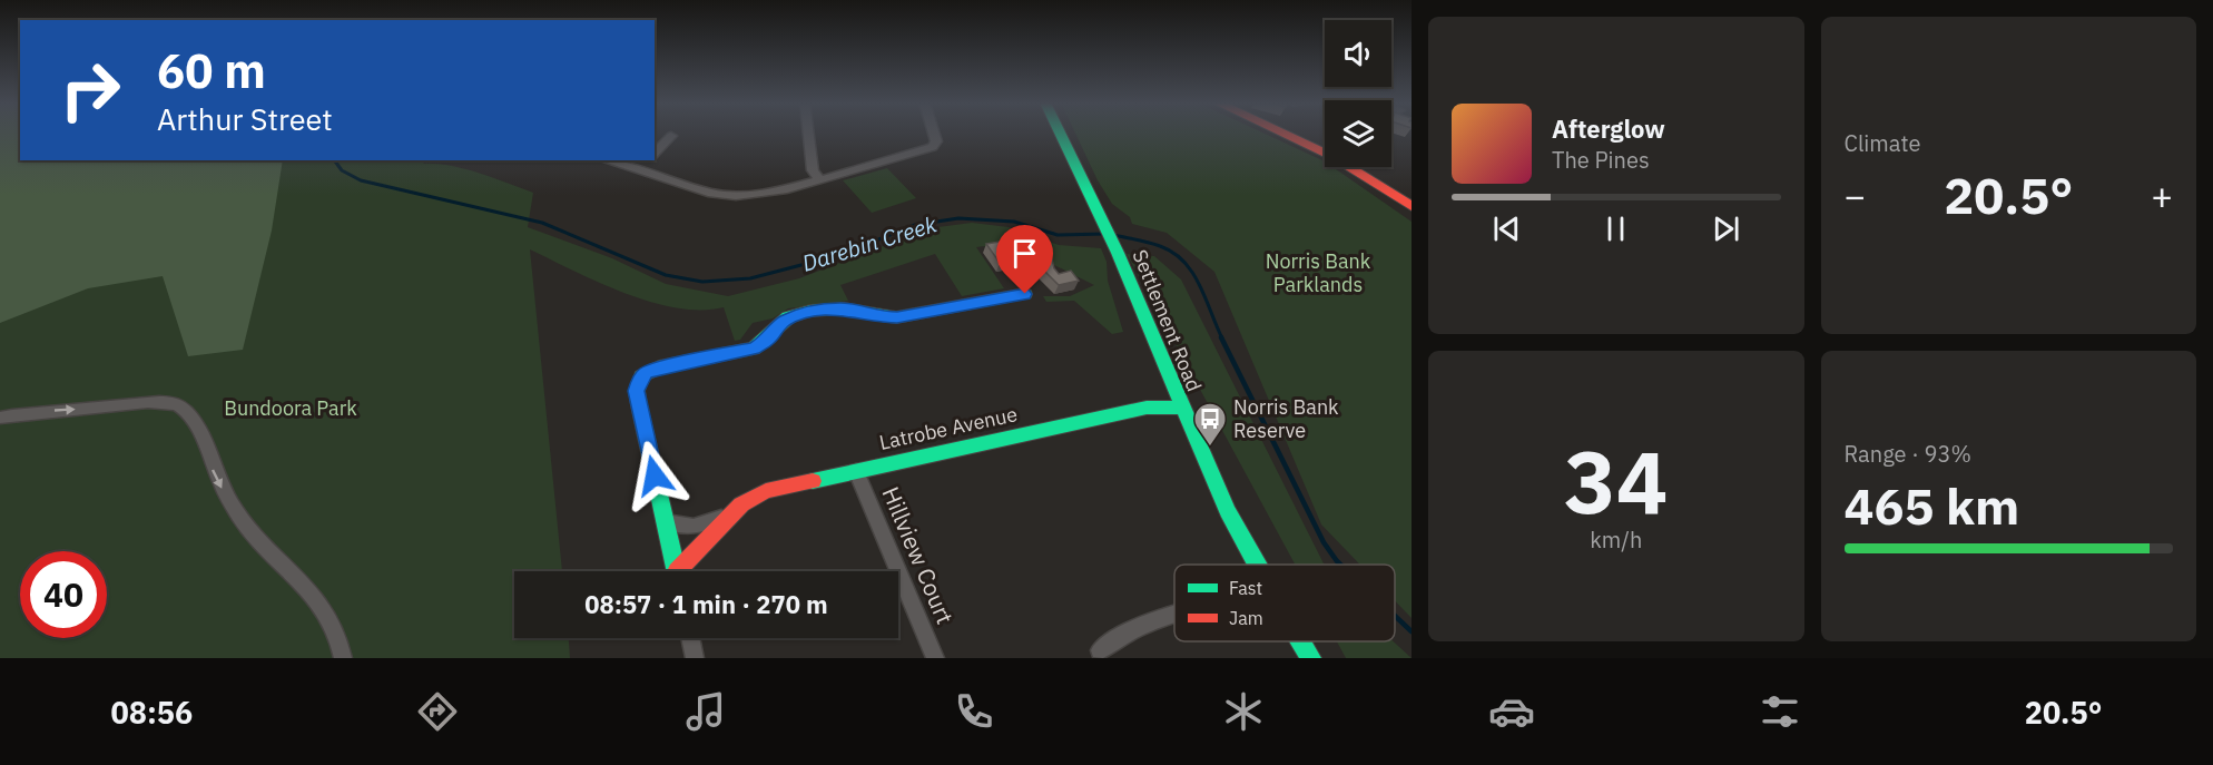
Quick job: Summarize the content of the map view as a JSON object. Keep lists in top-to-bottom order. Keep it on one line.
{"streets":{"street":["Settlement Road","Latrobe Avenue","Hillview Court"]},"crossings":[["Settlement Road","Latrobe Avenue"],["Latrobe Avenue","Hillview Court"]],"water":["Darebin Creek"],"parks":["Norris Bank Parklands","Bundoora Park"],"places":{"bus stop":["Norris Bank Reserve"]},"legend":["Fast","Jam"],"page":{"tile":["Climate",["34","km/h"],["Range · 93%","465 km"]],"turn":["60 m","Arthur Street"],"song":["Afterglow","The Pines"],"heat":["−","20.5°","+"],"limit":"40","trip":"08:57 · 1 min · 270 m","tabs":["08:56","20.5°"]}}
